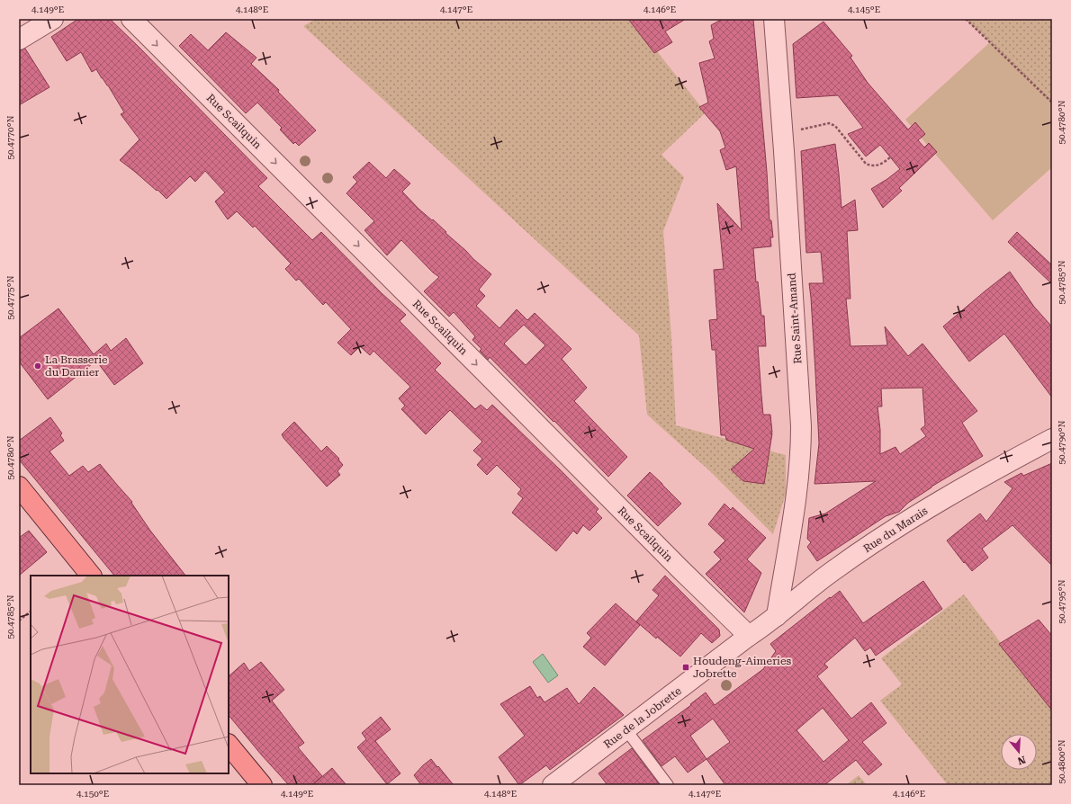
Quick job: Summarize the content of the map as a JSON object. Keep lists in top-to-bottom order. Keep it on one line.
{"streets":{"street":["Rue Scailquin","Rue Saint-Amand","Rue du Marais","Rue de la Jobrette"]},"crossings":[["Rue Scailquin","Rue du Marais"],["Rue Scailquin","Rue de la Jobrette"],["Rue Saint-Amand","Rue du Marais"],["Rue du Marais","Rue de la Jobrette"]],"one_way":["Rue Scailquin"],"places":{"other":["La Brasserie du Damier"],"transit":["Houdeng-Aimeries Jobrette"]},"north":"bottom","coordinates":["4.149°E","4.148°E","4.147°E","4.146°E","4.145°E","50.4780°N","50.4770°N","50.4785°N","50.4775°N","50.4790°N","50.4795°N","50.4800°N","4.150°E"]}
